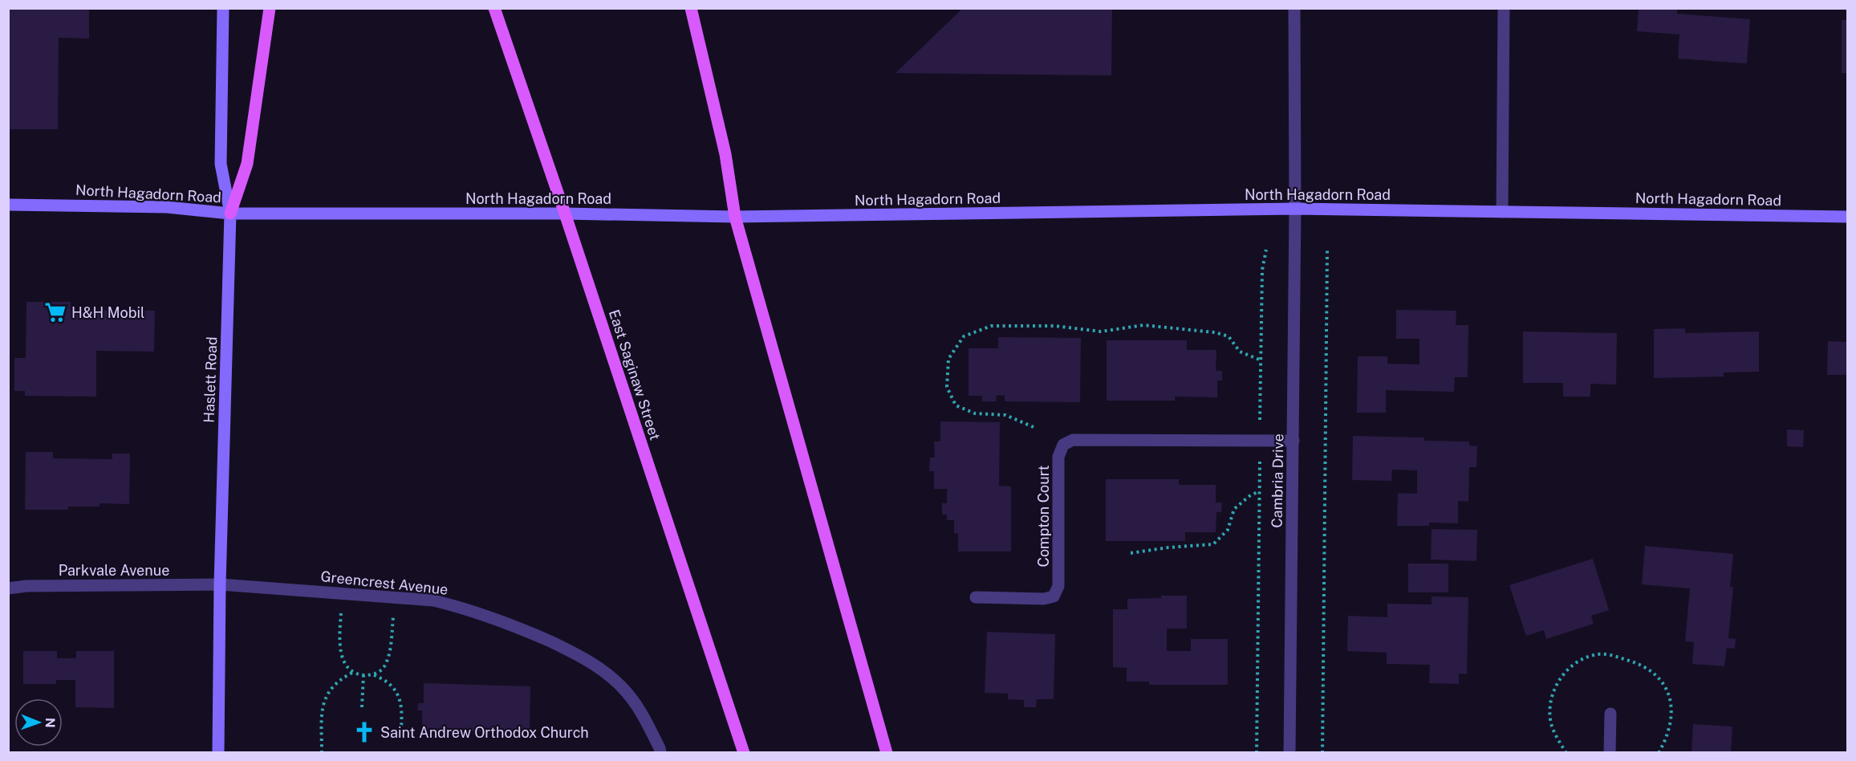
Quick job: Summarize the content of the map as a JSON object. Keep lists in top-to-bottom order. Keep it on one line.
{"streets":{"main road":["East Saginaw Street"],"street":["North Hagadorn Road","Haslett Road","Cambria Drive","Compton Court","Parkvale Avenue","Greencrest Avenue"]},"crossings":[["North Hagadorn Road","East Saginaw Street"],["North Hagadorn Road","Haslett Road"],["North Hagadorn Road","Cambria Drive"],["Haslett Road","Parkvale Avenue"],["Haslett Road","Greencrest Avenue"],["Cambria Drive","Compton Court"],["Parkvale Avenue","Greencrest Avenue"]],"places":{"supermarket":["H&H Mobil"],"church":["Saint Andrew Orthodox Church"]},"north":"right"}
